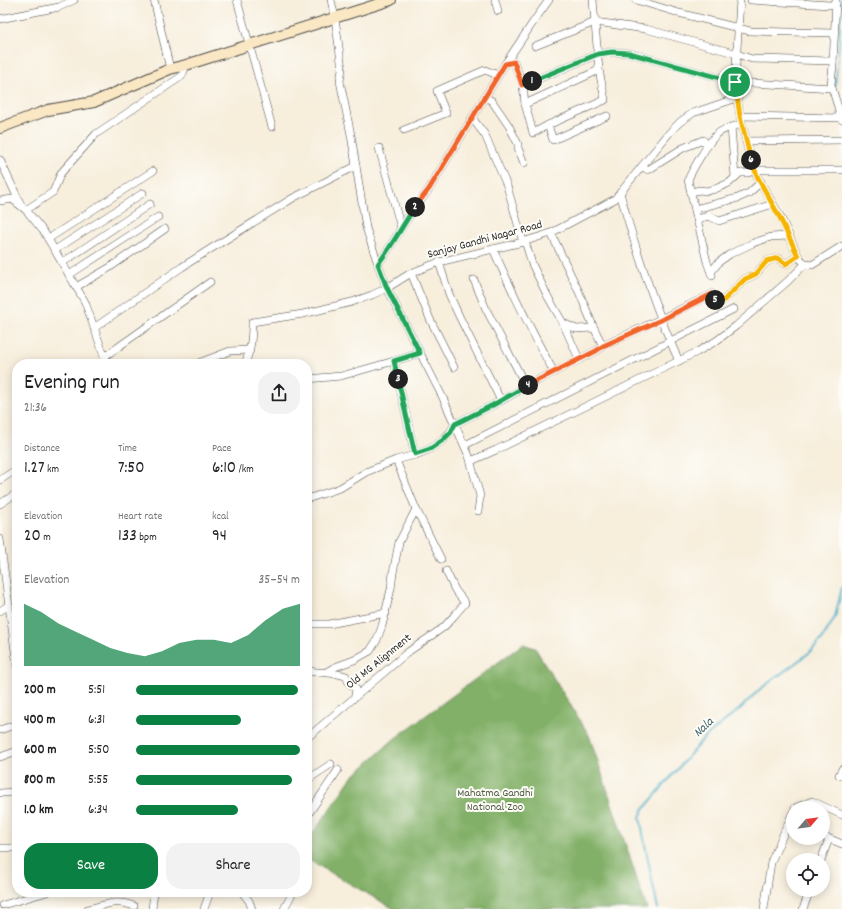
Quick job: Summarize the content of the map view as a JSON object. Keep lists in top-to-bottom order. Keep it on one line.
{"streets":{"street":["Sanjay Gandhi Nagar Road","Old MG Alignment"]},"water":["Nala"],"parks":["Mahatma Gandhi National Zoo"],"north":"top right","page":{"pins":["1","6","2","5","3","4"],"heading":["Evening run","21:36"],"stats":[["Distance","1.27 km"],["Time","7:50"],["Pace","6:10 /km"],["Elevation","20 m"],["Heart rate","133 bpm"],["kcal","94"]],"chart":["Elevation","35–54 m"],"list":[{"name":"200 m","note":"5:51"},{"name":"400 m","note":"6:31"},{"name":"600 m","note":"5:50"},{"name":"800 m","note":"5:55"},{"name":"1.0 km","note":"6:34"}],"buttons":["Save","Share"]}}
